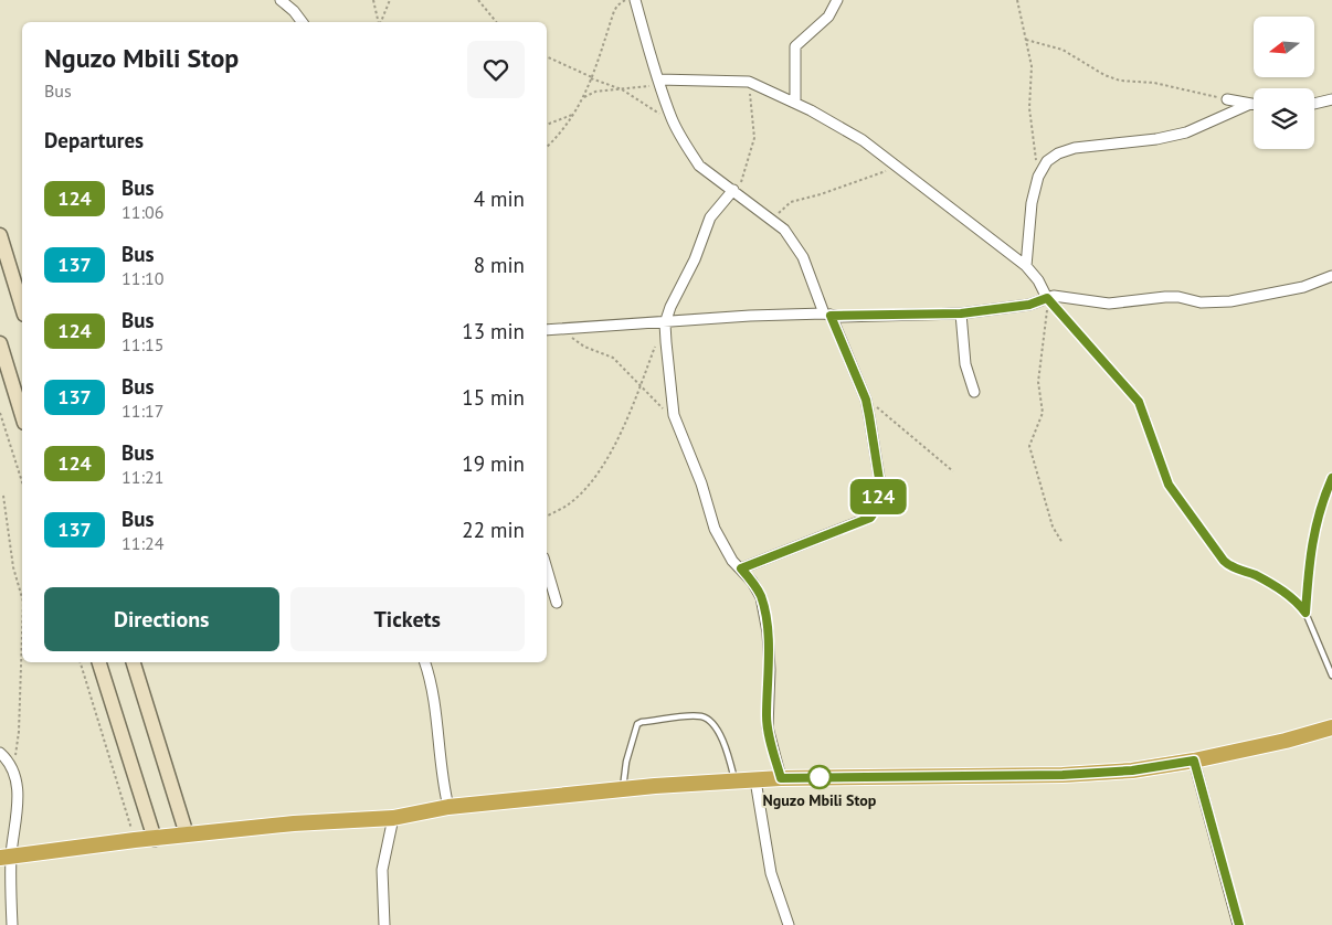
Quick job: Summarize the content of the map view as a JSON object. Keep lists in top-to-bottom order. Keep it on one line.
{"places":["Nguzo Mbili Stop"],"lines":["bus line 124"],"north":"left","page":{"on_map":"124","heading":[["Nguzo Mbili Stop","Bus"],"Departures"],"list":[{"mark":"124","name":"Bus","note":"11:06","value":"4 min"},{"mark":"137","name":"Bus","note":"11:10","value":"8 min"},{"mark":"124","name":"Bus","note":"11:15","value":"13 min"},{"mark":"137","name":"Bus","note":"11:17","value":"15 min"},{"mark":"124","name":"Bus","note":"11:21","value":"19 min"},{"mark":"137","name":"Bus","note":"11:24","value":"22 min"}],"buttons":["Directions","Tickets"]}}
